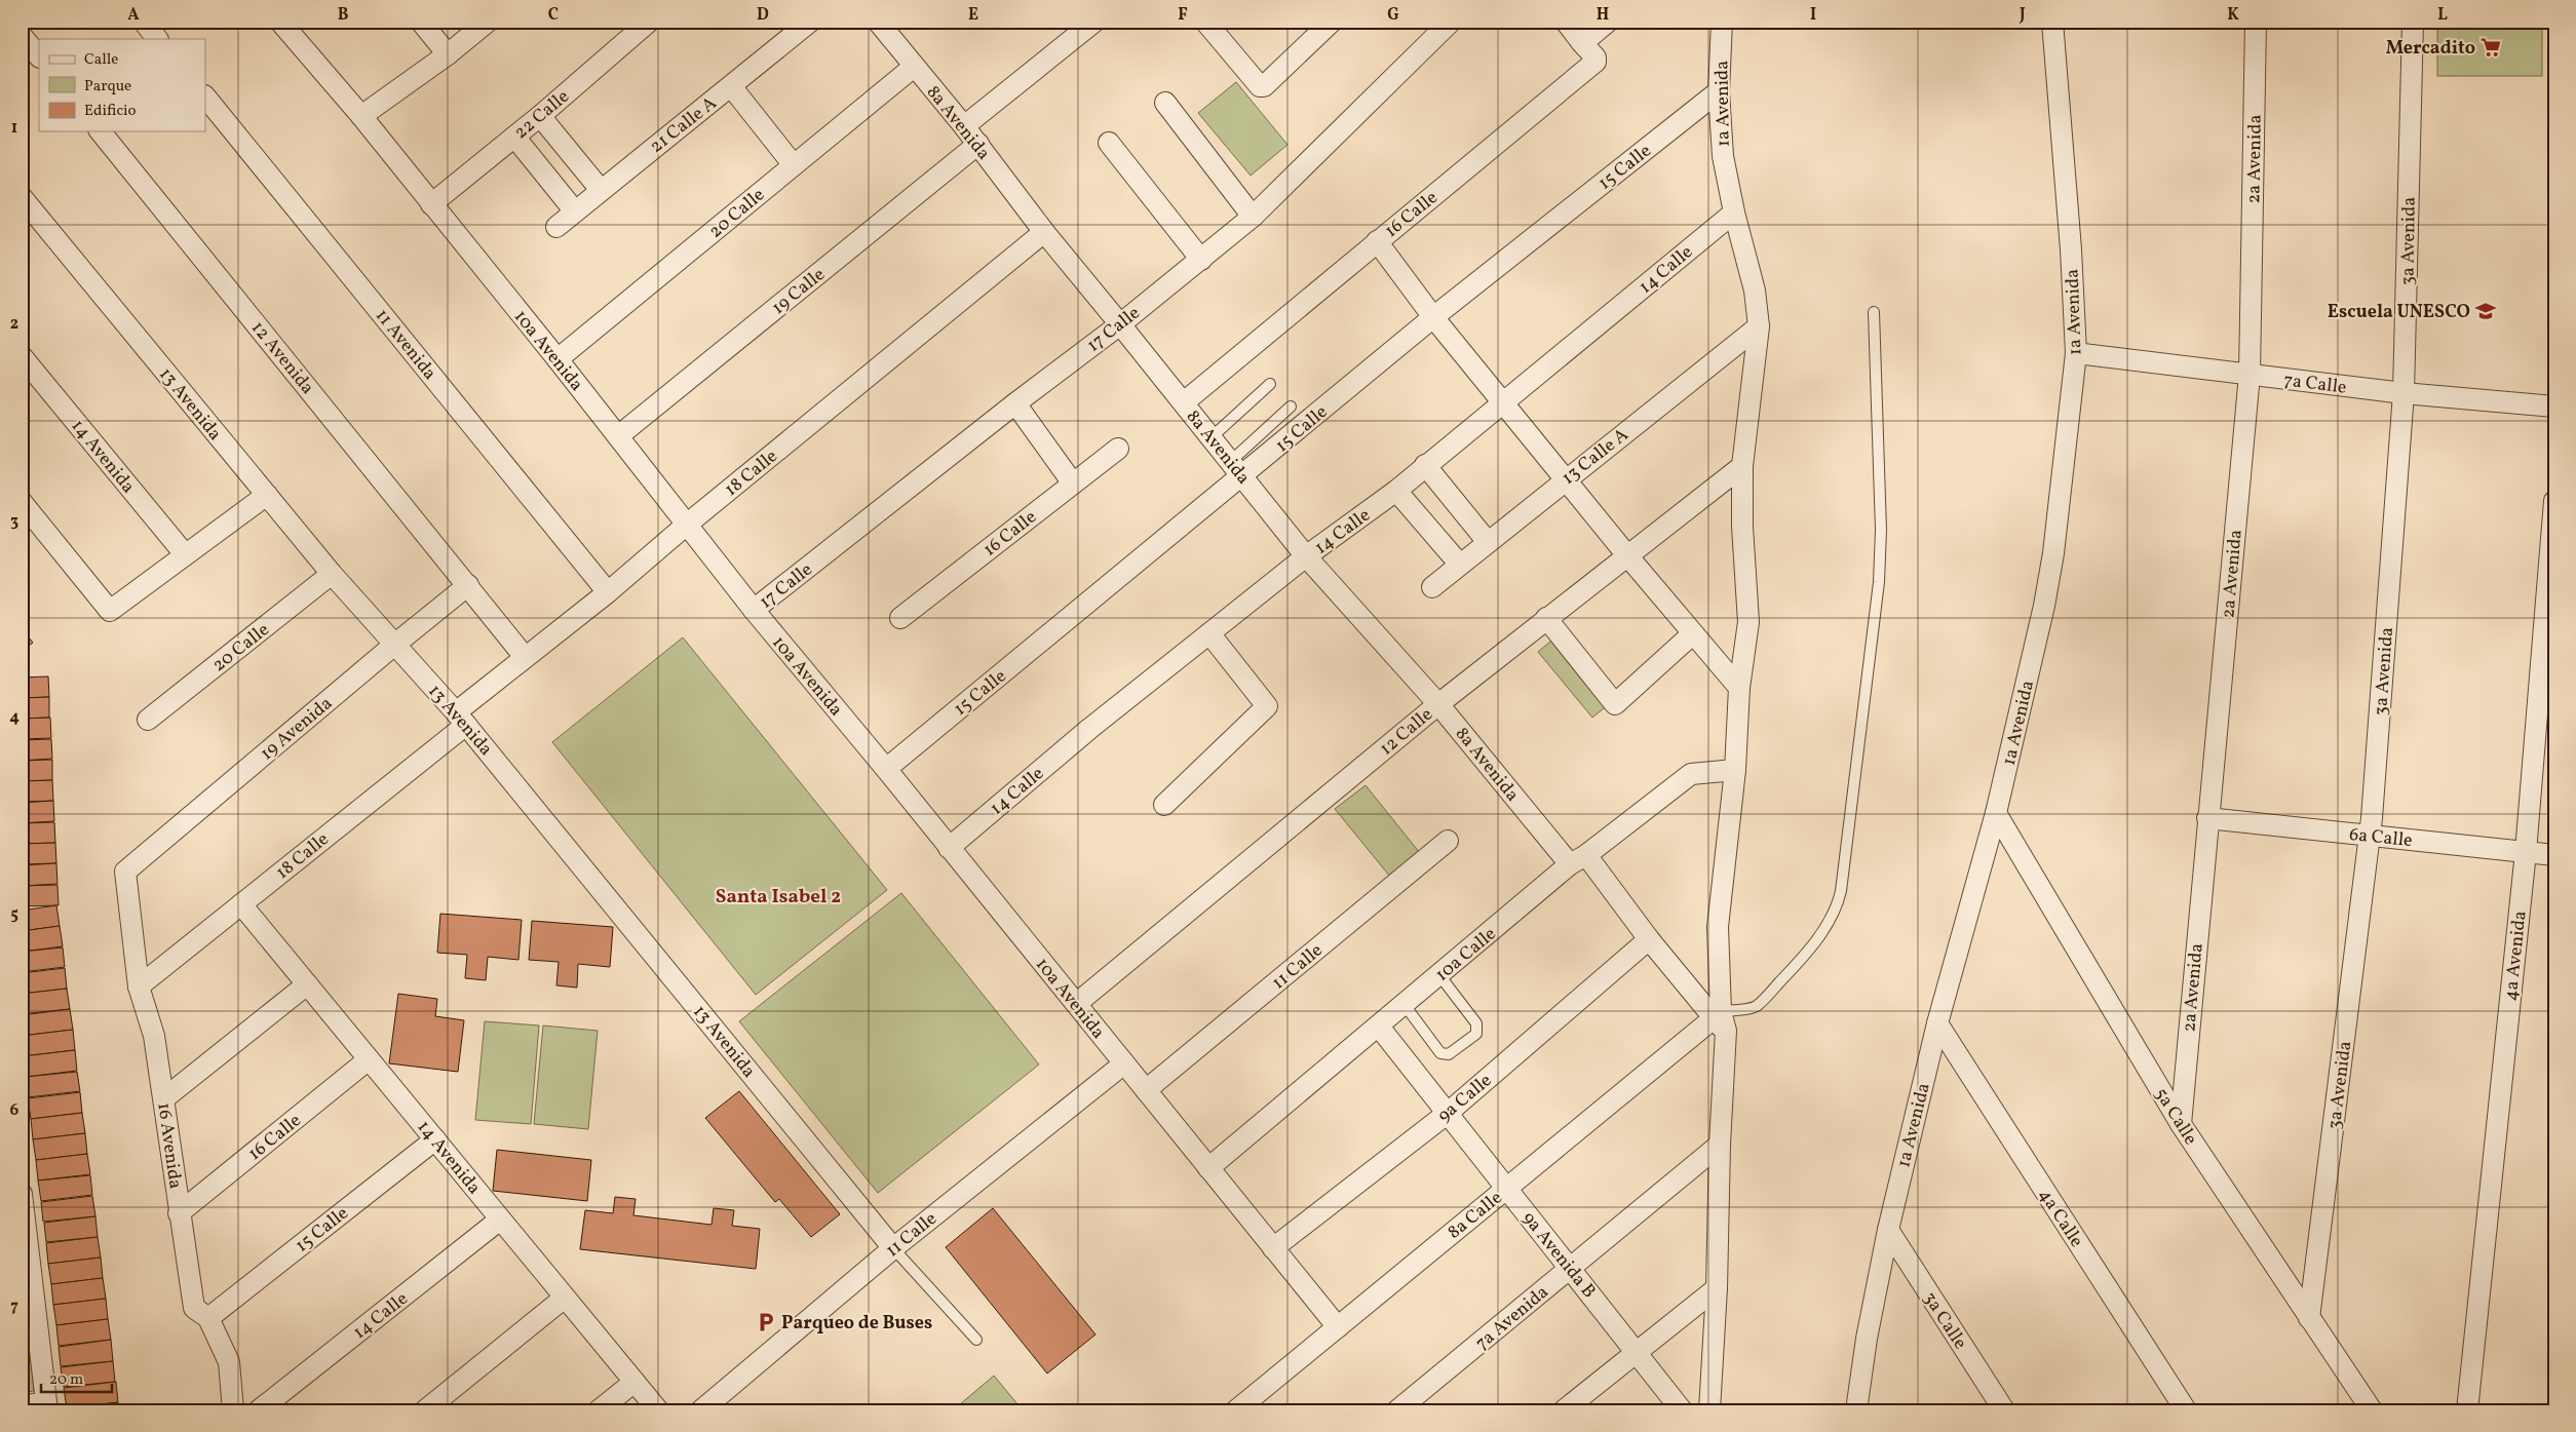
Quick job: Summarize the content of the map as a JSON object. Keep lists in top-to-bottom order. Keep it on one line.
{"streets":{"street":["1a Avenida","22 Calle","8a Avenida","21 Calle A","2a Avenida","15 Calle","20 Calle","16 Calle","3a Avenida","14 Calle","19 Calle","17 Calle","11 Avenida","10a Avenida","12 Avenida","7a Calle","13 Avenida","14 Avenida","13 Calle A","18 Calle","19 Avenida","12 Calle","6a Calle","10a Calle","4a Avenida","11 Calle","9a Calle","5a Calle","16 Avenida","8a Calle","4a Calle","9a Avenida B","7a Avenida","3a Calle"]},"crossings":[["1a Avenida","8a Avenida"],["1a Avenida","15 Calle"],["1a Avenida","14 Calle"],["1a Avenida","7a Calle"],["1a Avenida","13 Calle A"],["1a Avenida","12 Calle"],["1a Avenida","10a Calle"],["1a Avenida","5a Calle"],["1a Avenida","8a Calle"],["1a Avenida","4a Calle"],["1a Avenida","7a Avenida"],["1a Avenida","3a Calle"],["22 Calle","10a Avenida"],["8a Avenida","15 Calle"],["8a Avenida","20 Calle"],["8a Avenida","16 Calle"],["8a Avenida","14 Calle"],["8a Avenida","19 Calle"],["8a Avenida","17 Calle"],["8a Avenida","18 Calle"],["8a Avenida","12 Calle"],["8a Avenida","10a Calle"],["8a Avenida","9a Calle"],["8a Avenida","8a Calle"],["2a Avenida","7a Calle"],["2a Avenida","6a Calle"],["2a Avenida","5a Calle"],["15 Calle","10a Avenida"],["15 Calle","14 Avenida"],["15 Calle","16 Avenida"],["20 Calle","10a Avenida"],["20 Calle","13 Avenida"],["16 Calle","14 Avenida"],["16 Calle","16 Avenida"],["3a Avenida","7a Calle"],["3a Avenida","6a Calle"],["3a Avenida","5a Calle"],["14 Calle","10a Avenida"],["14 Calle","14 Avenida"],["19 Calle","10a Avenida"],["17 Calle","10a Avenida"],["11 Avenida","18 Calle"],["10a Avenida","18 Calle"],["10a Avenida","12 Calle"],["10a Avenida","10a Calle"],["10a Avenida","11 Calle"],["10a Avenida","9a Calle"],["10a Avenida","8a Calle"],["12 Avenida","18 Calle"],["12 Avenida","19 Avenida"],["13 Avenida","18 Calle"],["13 Avenida","19 Avenida"],["13 Avenida","11 Calle"],["14 Avenida","18 Calle"],["18 Calle","16 Avenida"],["19 Avenida","16 Avenida"],["6a Calle","4a Avenida"],["10a Calle","9a Avenida B"],["9a Calle","9a Avenida B"],["8a Calle","9a Avenida B"],["9a Avenida B","7a Avenida"]],"districts":["Santa Isabel 2"],"places":{"supermarket":["Mercadito"],"school or university":["Escuela UNESCO"],"parking":["Parqueo de Buses"]},"legend":["Calle","Parque","Edificio"],"scale_bar":"20 m","grid":{"columns":["A","B","C","D","E","F","G","H","I","J","K","L"],"rows":["1","2","3","4","5","6","7"]}}
